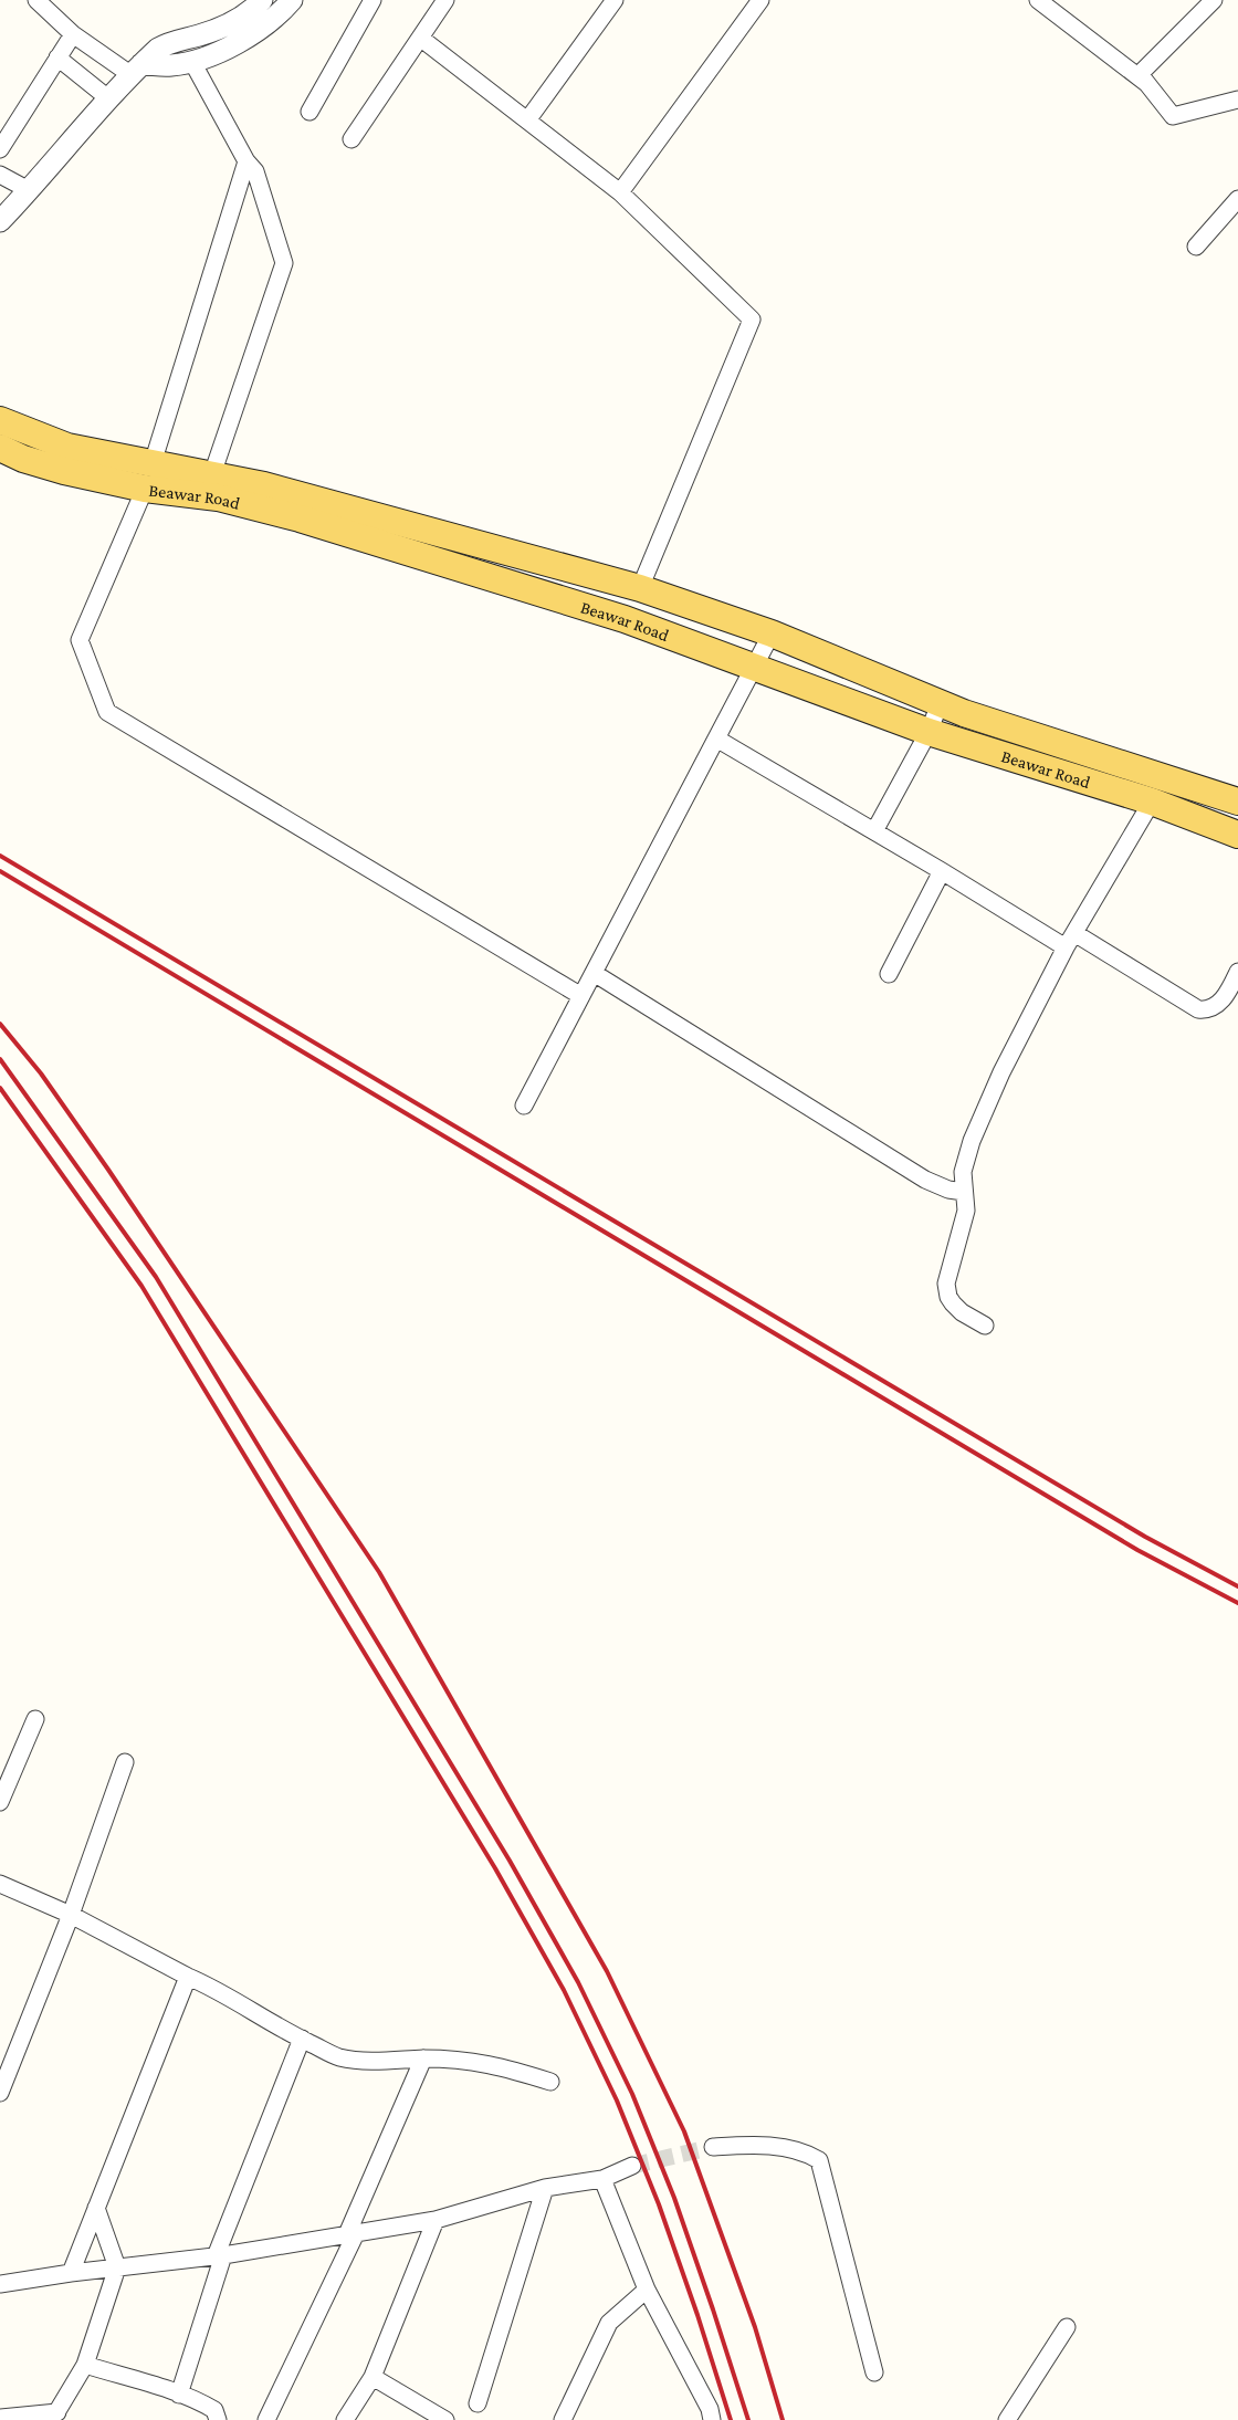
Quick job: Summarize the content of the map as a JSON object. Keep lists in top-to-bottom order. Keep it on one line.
{"streets":{"main road":["Beawar Road"]}}
